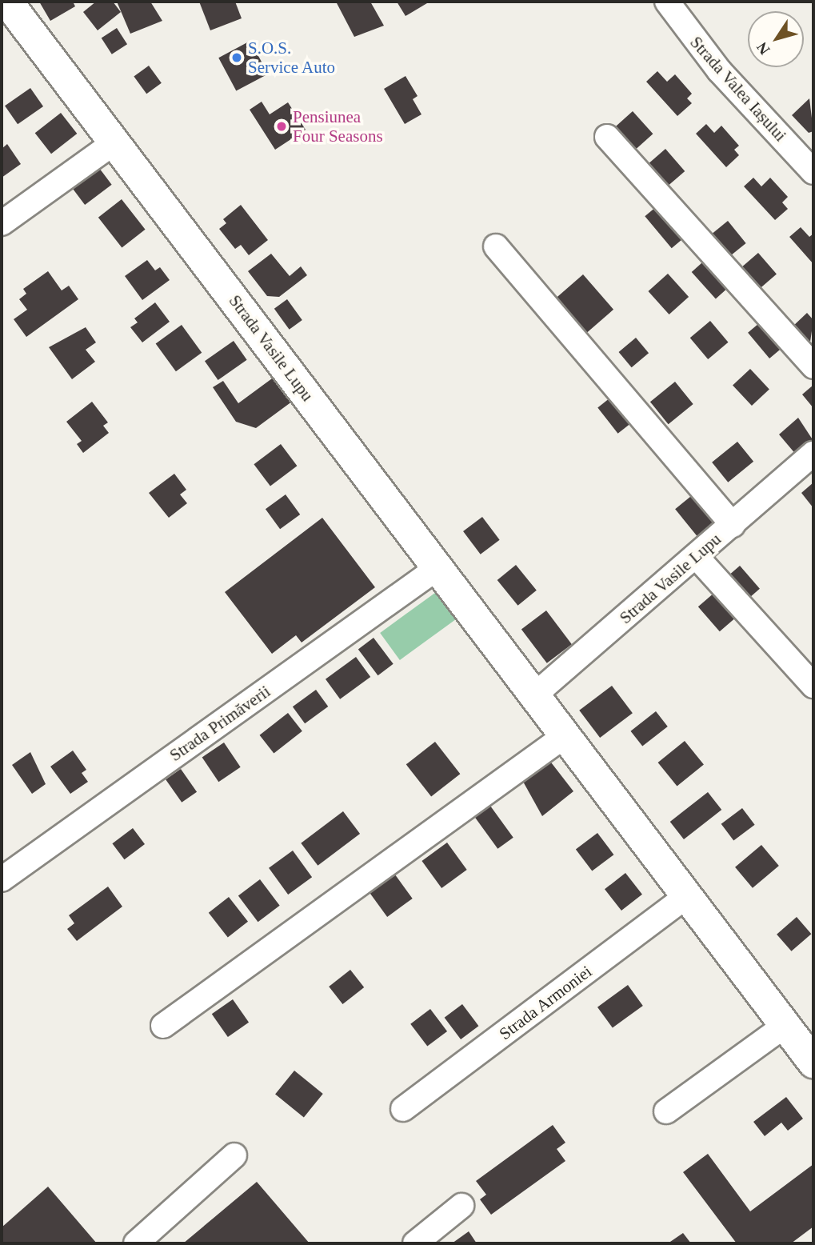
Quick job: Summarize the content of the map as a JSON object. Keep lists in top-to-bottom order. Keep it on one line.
{"streets":{"main road":["Strada Vasile Lupu"],"street":["Strada Valea Iașului","Strada Primăverii","Strada Armoniei"]},"crossings":[["Strada Vasile Lupu","Strada Primăverii"],["Strada Vasile Lupu","Strada Armoniei"]],"places":["S.O.S. Service Auto","Pensiunea Four Seasons"],"north":"bottom left"}
